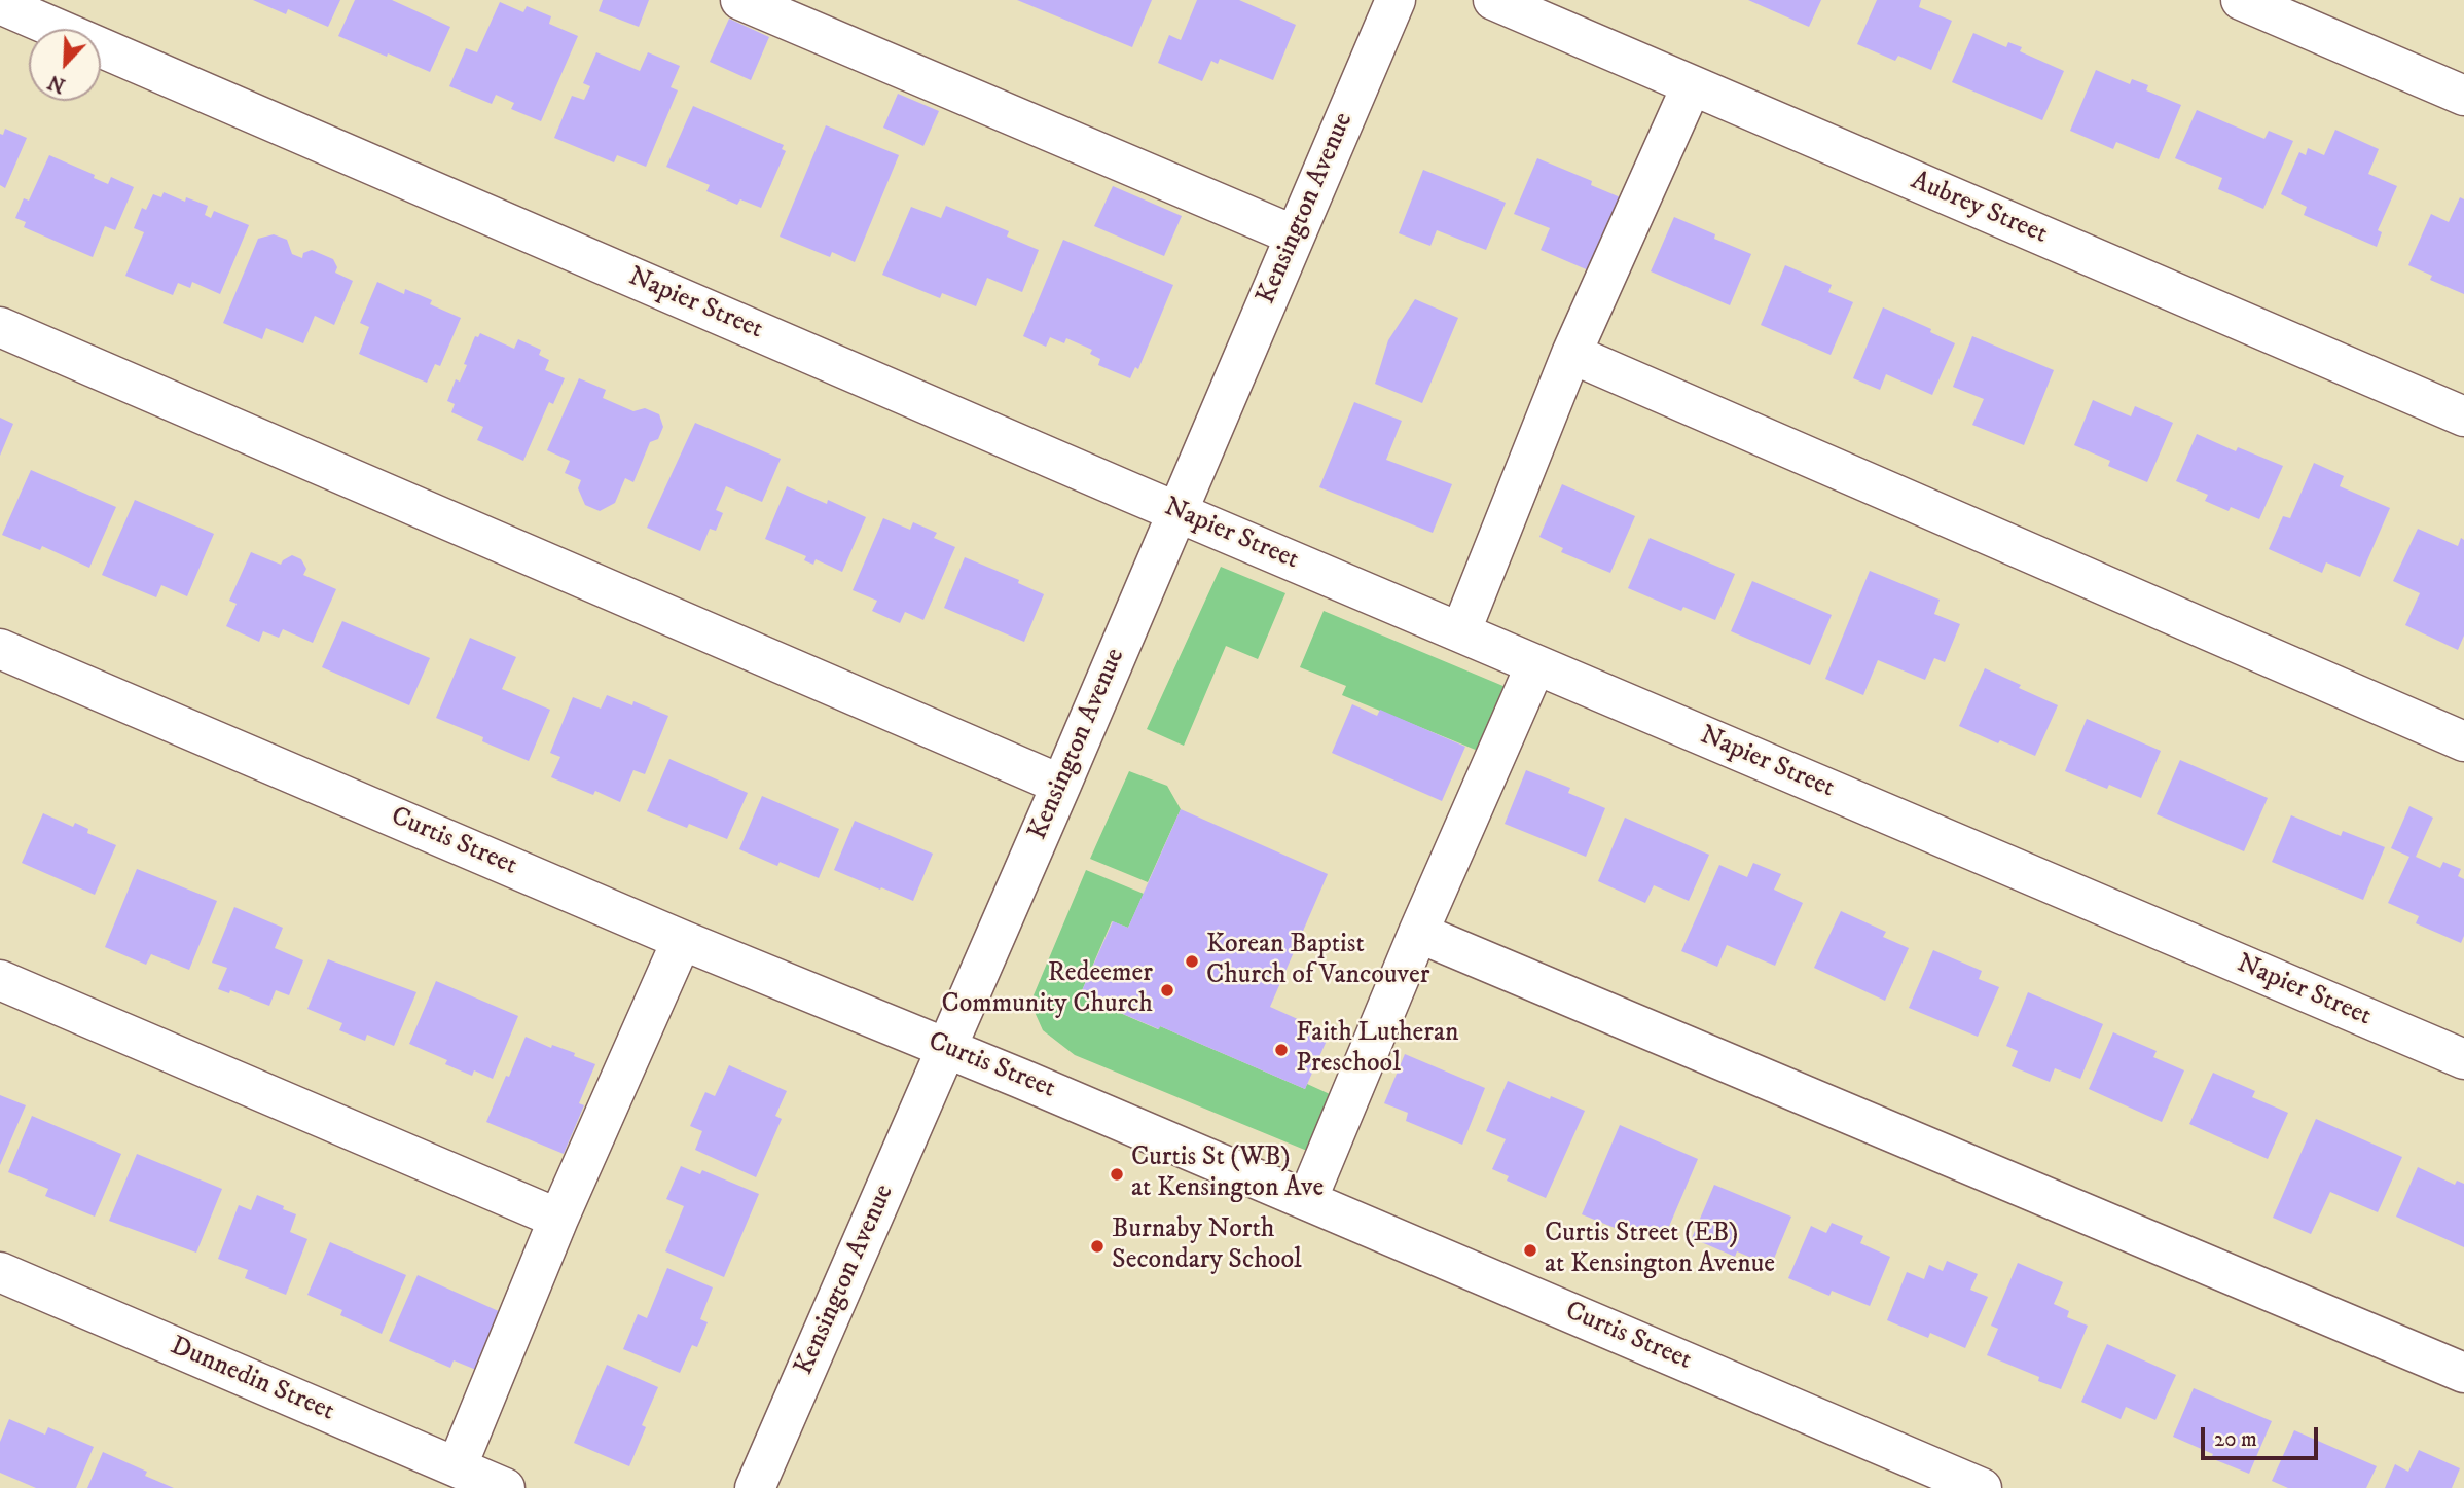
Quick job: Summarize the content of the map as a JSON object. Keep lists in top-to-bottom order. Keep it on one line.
{"streets":{"street":["Kensington Avenue","Aubrey Street","Napier Street","Curtis Street","Dunnedin Street"]},"crossings":[["Kensington Avenue","Napier Street"],["Kensington Avenue","Curtis Street"]],"places":["Korean Baptist Church of Vancouver","Redeemer Community Church","Faith Lutheran Preschool","Curtis St (WB) at Kensington Ave","Burnaby North Secondary School","Curtis Street (EB) at Kensington Avenue"],"scale_bar":"20 m","north":"bottom left"}
